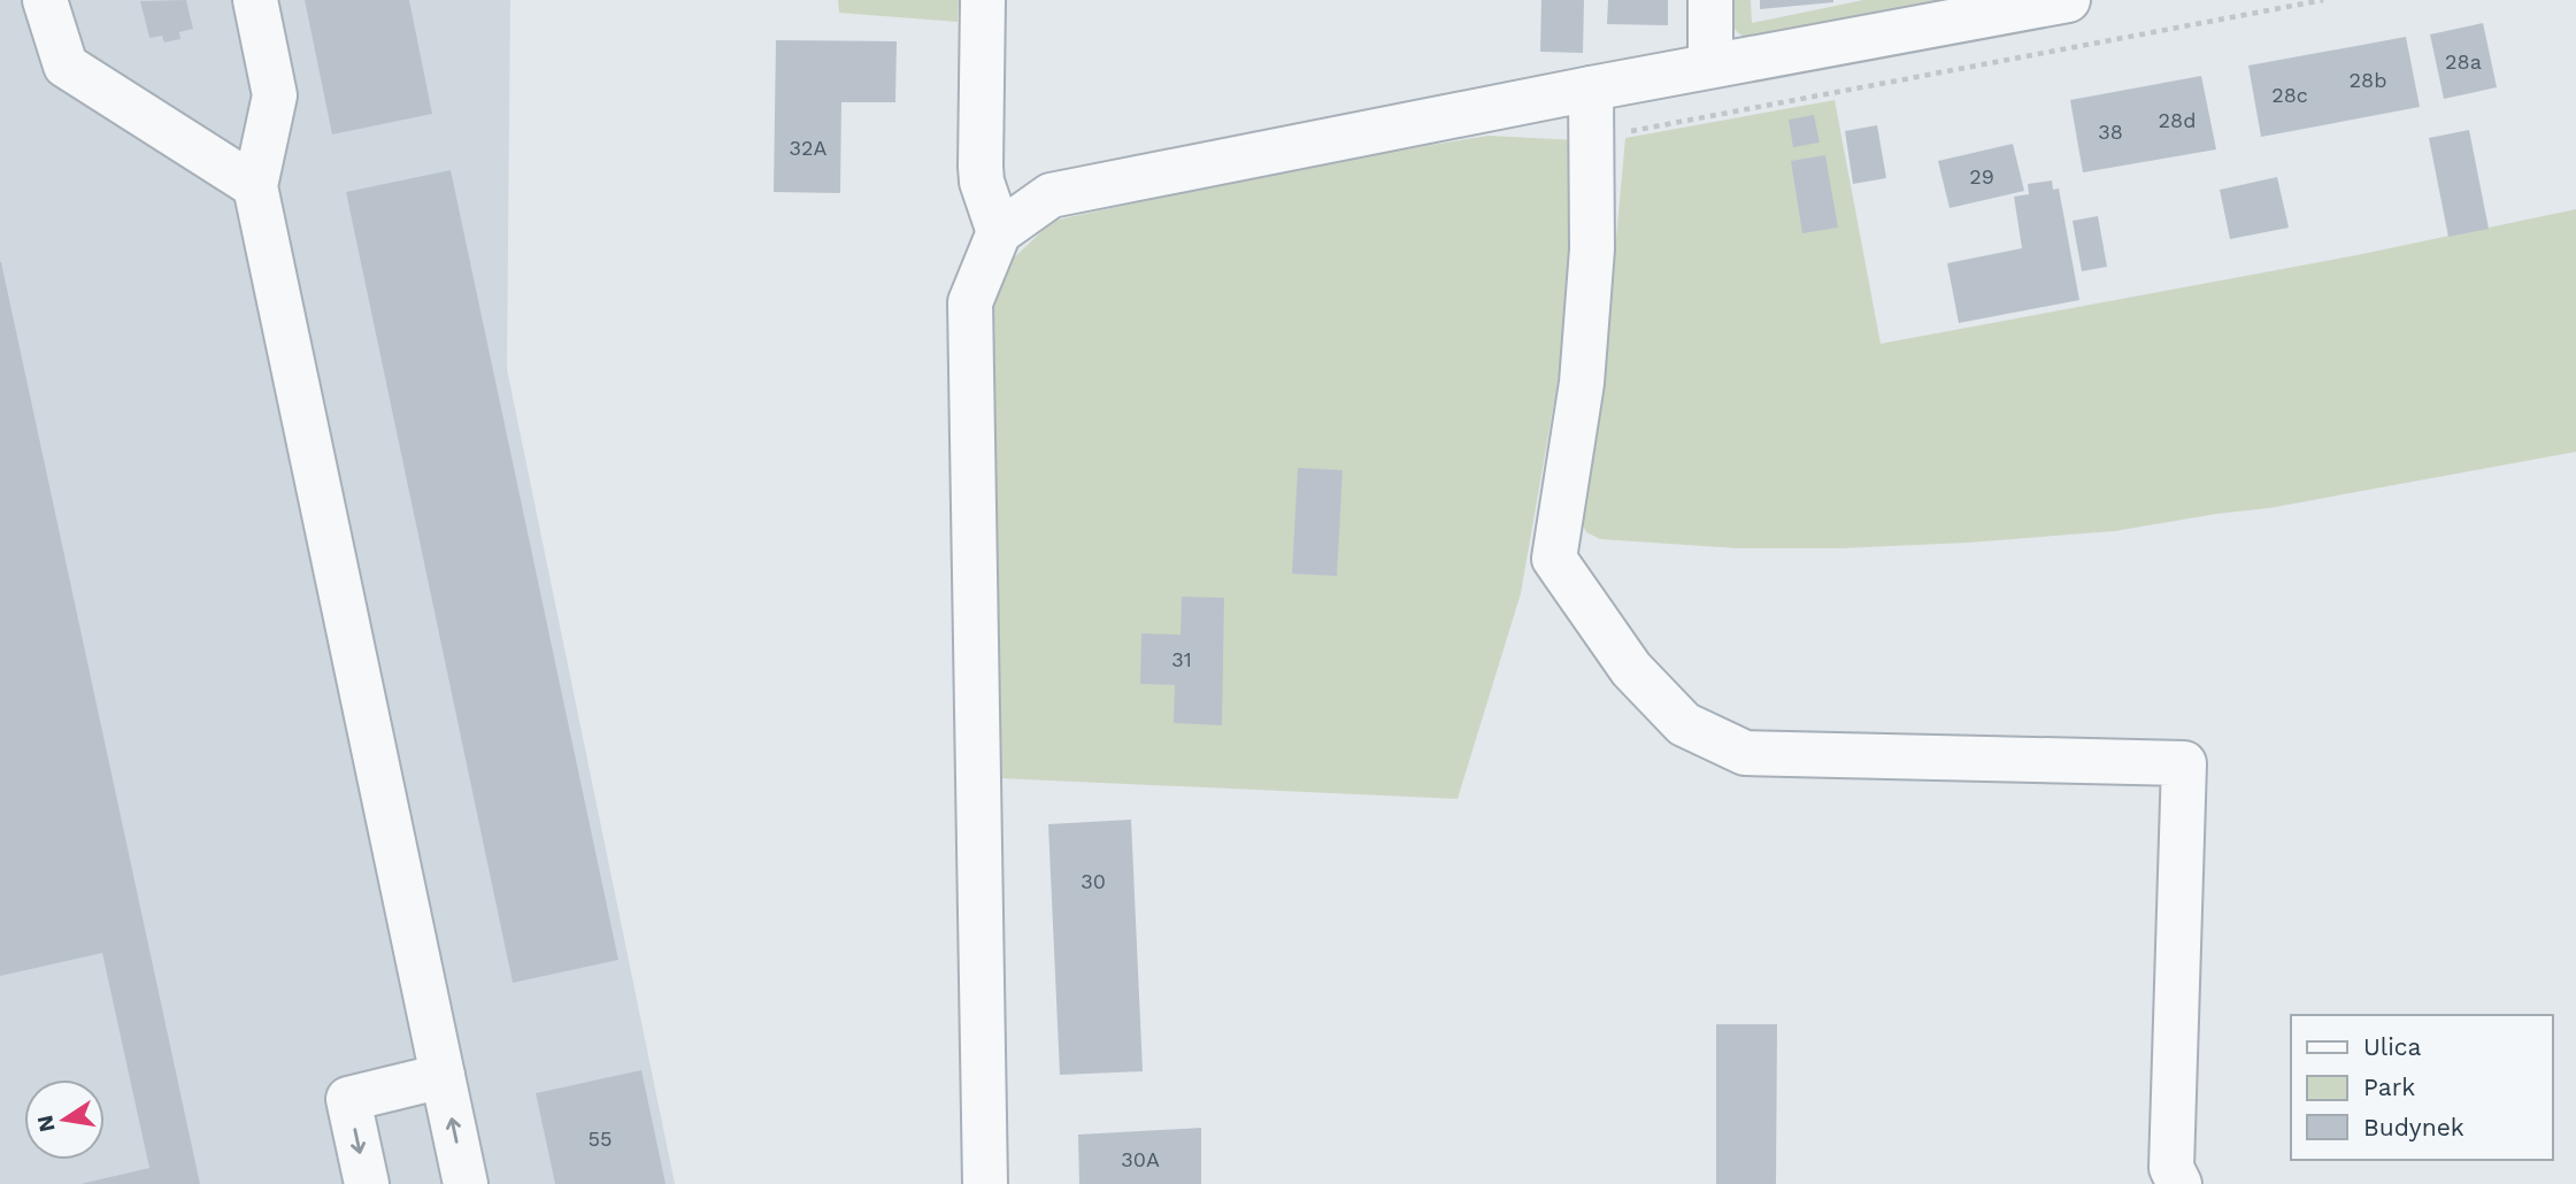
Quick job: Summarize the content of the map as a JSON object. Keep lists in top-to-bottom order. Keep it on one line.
{"house_numbers":["28a","28b","28c","28d","38","32A","29","31","30","55","30A"],"legend":["Ulica","Park","Budynek"],"north":"left"}
